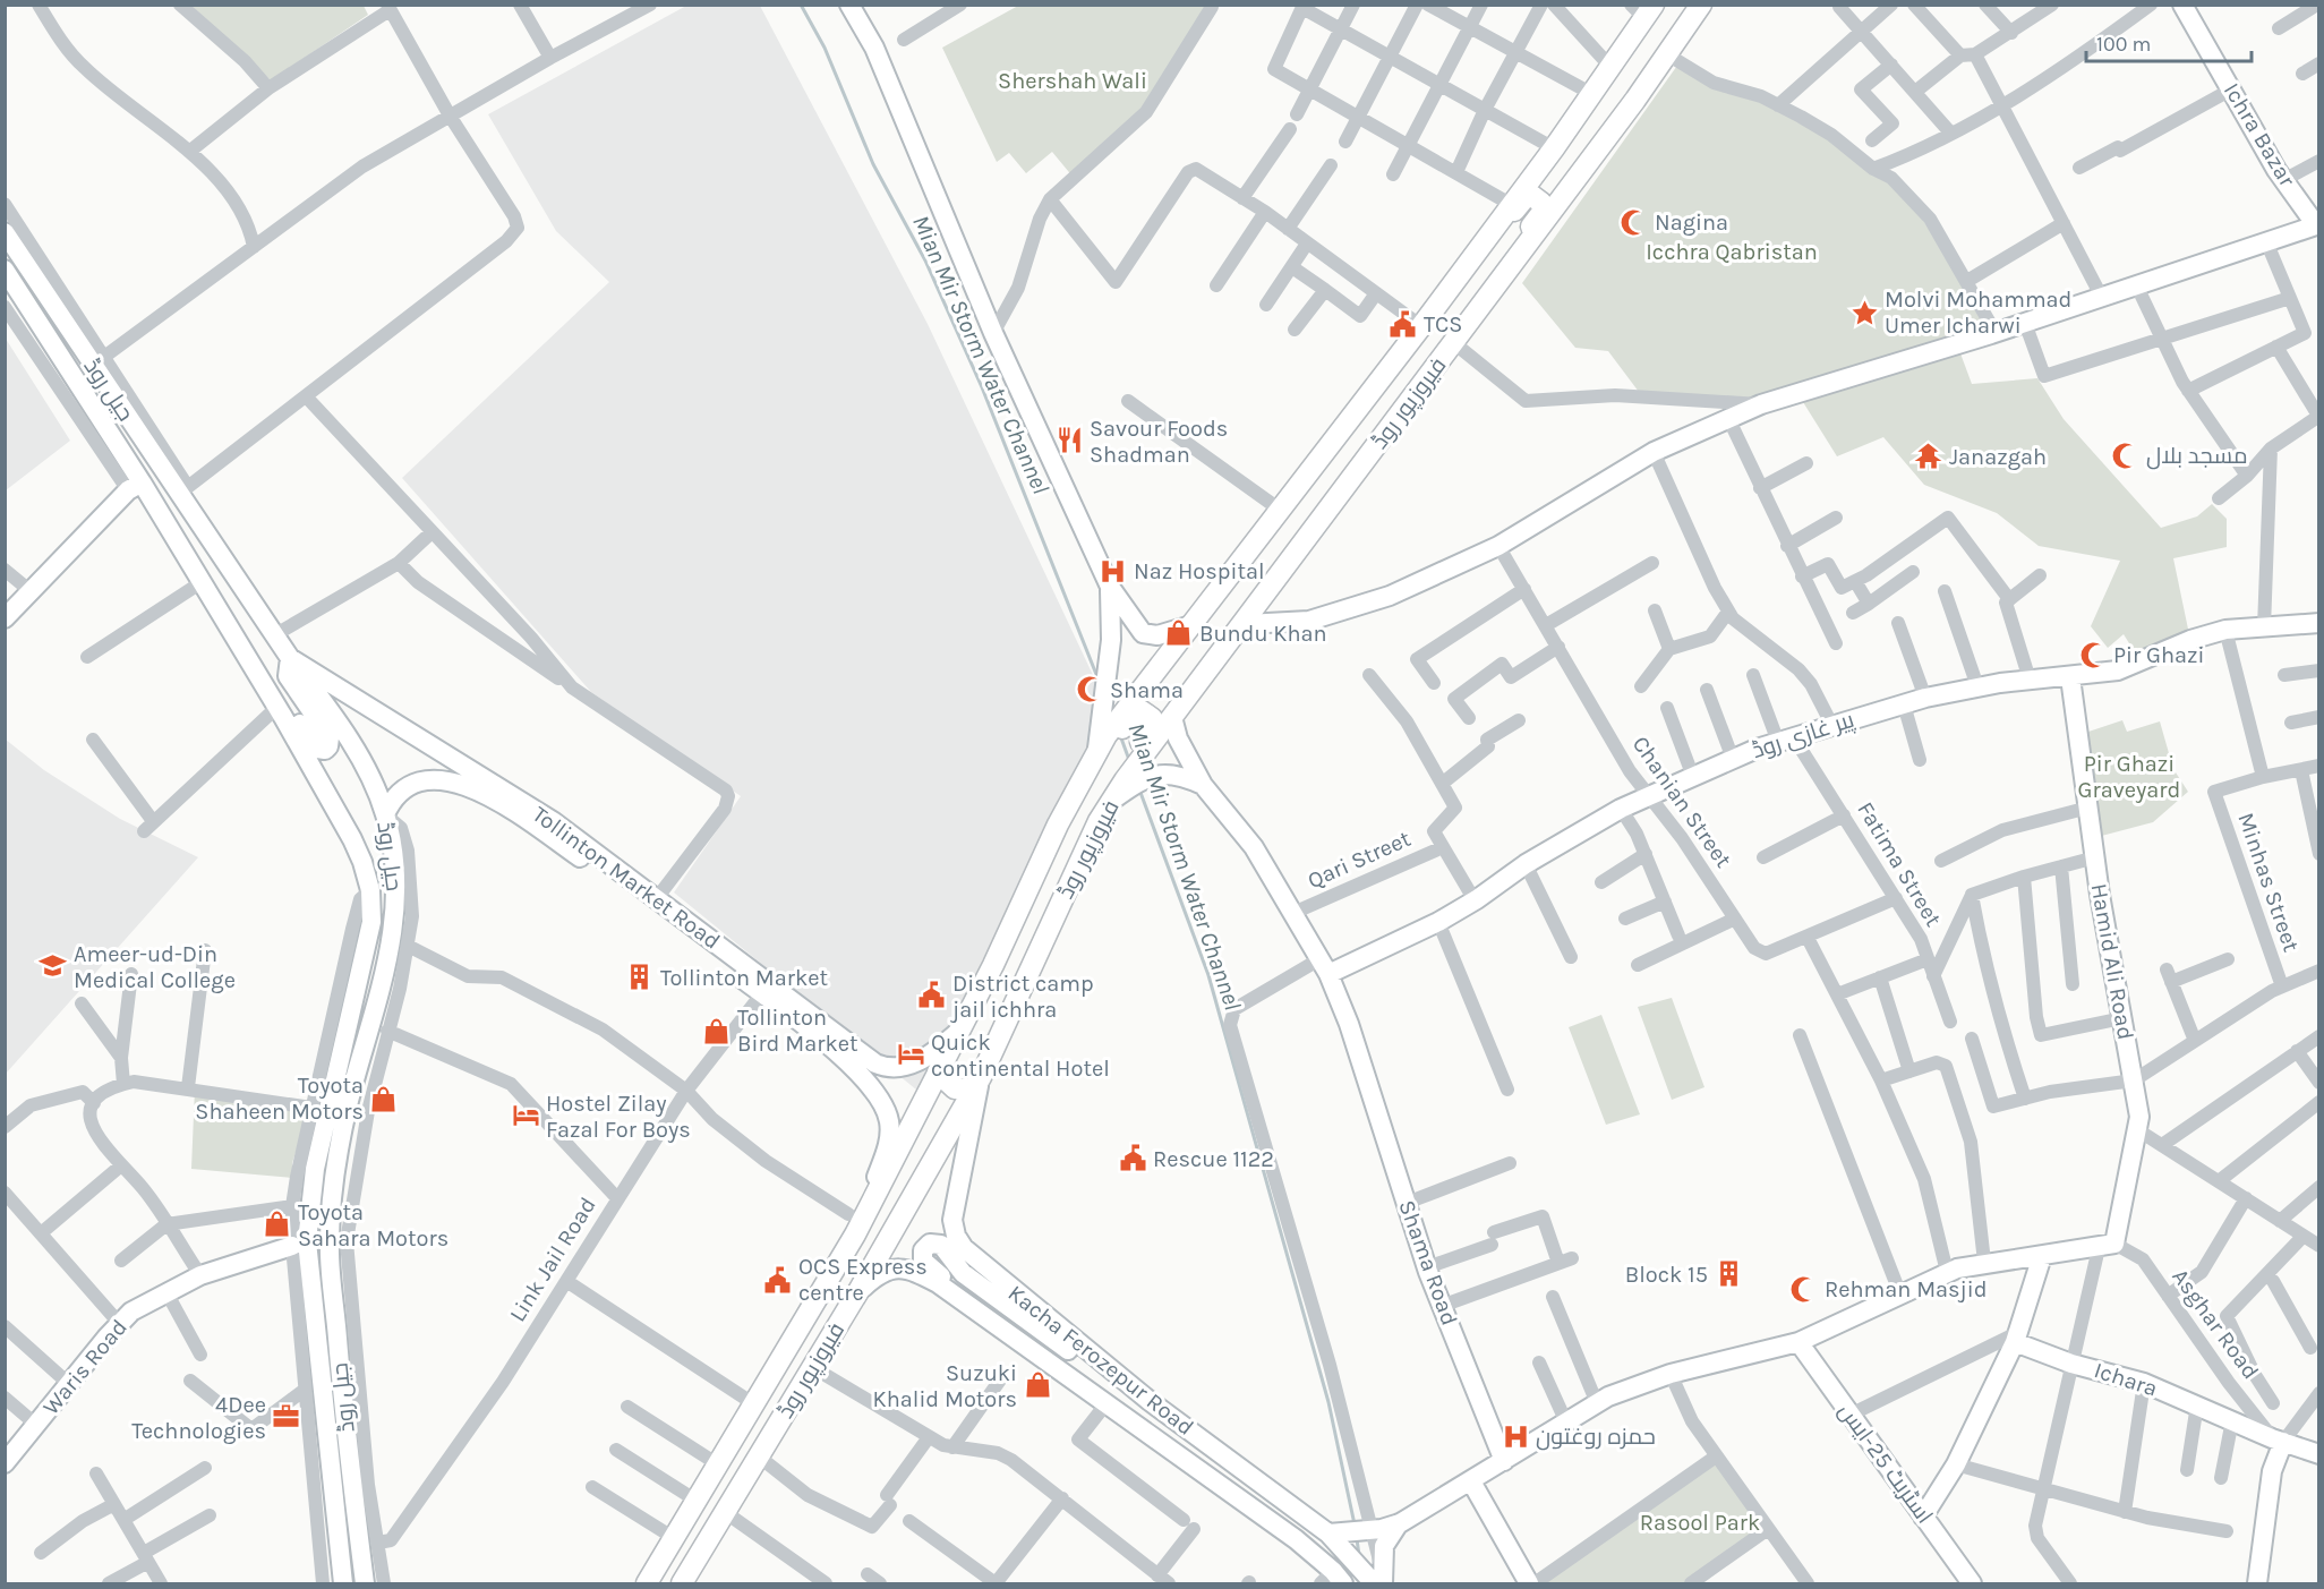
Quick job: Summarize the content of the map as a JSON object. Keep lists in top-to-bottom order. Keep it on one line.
{"streets":{"main road":["Ichra Bazar","جیل روڈ","فیروزپور روڈ","پیر غازی روڈ","Tollinton Market Road","Hamid Ali Road","Shama Road","Kacha Ferozepur Road","Waris Road","Ichara","اسٹریٹ 25-ایس"],"street":["Chanian Street","Qari Street","Fatima Street","Minhas Street","Link Jail Road","Asghar Road"]},"crossings":[["جیل روڈ","Tollinton Market Road"],["فیروزپور روڈ","Tollinton Market Road"],["فیروزپور روڈ","Shama Road"],["فیروزپور روڈ","Kacha Ferozepur Road"],["پیر غازی روڈ","Chanian Street"],["پیر غازی روڈ","Fatima Street"],["پیر غازی روڈ","Hamid Ali Road"],["پیر غازی روڈ","Shama Road"],["Chanian Street","Fatima Street"],["Qari Street","Shama Road"],["Tollinton Market Road","Link Jail Road"],["Hamid Ali Road","Asghar Road"],["Asghar Road","Ichara"]],"water":["Mian Mir Storm Water Channel"],"parks":["Shershah Wali","Icchra Qabristan","Pir Ghazi Graveyard","Rasool Park"],"places":{"mosque":["Nagina","مسجد بلال","Pir Ghazi","Shama","Rehman Masjid"],"place":["Molvi Mohammad Umer Icharwi"],"public building":["TCS","District camp jail ichhra","Rescue 1122","OCS Express centre"],"restaurant":["Savour Foods Shadman"],"temple":["Janazgah"],"hospital":["Naz Hospital","حمزه روغتون"],"shop":["Bundu Khan","Tollinton Bird Market","Toyota Shaheen Motors","Toyota Sahara Motors","Suzuki Khalid Motors"],"school or university":["Ameer-ud-Din Medical College"],"building":["Tollinton Market","Block 15"],"hotel":["Quick continental Hotel","Hostel Zilay Fazal For Boys"],"office":["4Dee Technologies"]},"scale_bar":"100 m"}
